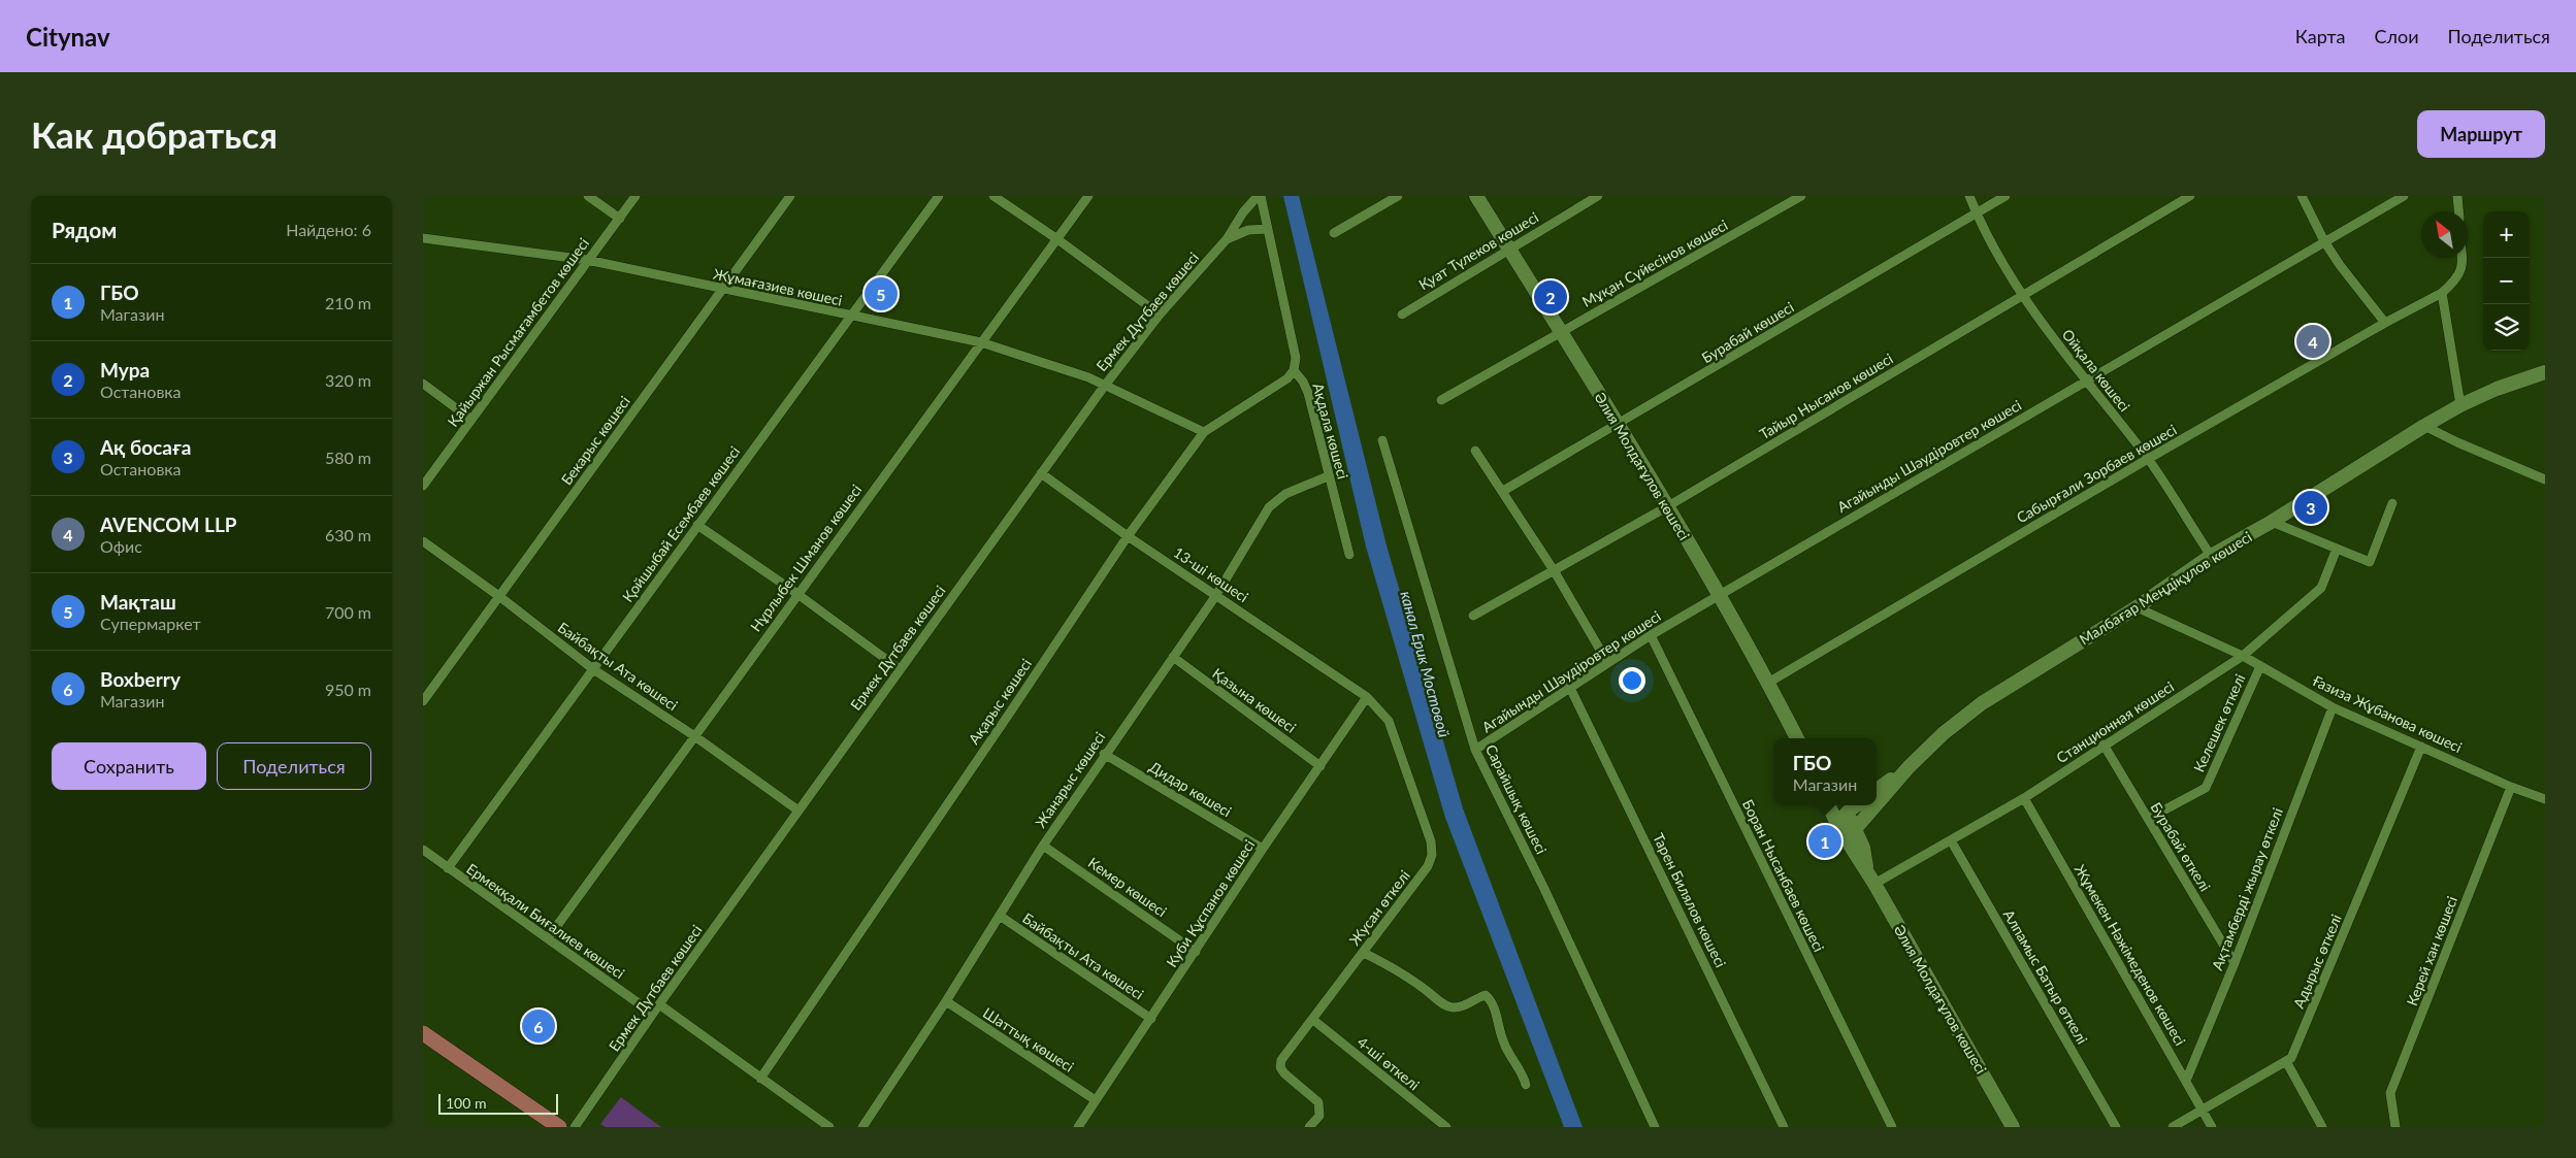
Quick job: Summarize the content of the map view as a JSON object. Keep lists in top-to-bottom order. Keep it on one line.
{"streets":{"main road":["Әлия Молдағұлов көшесі","Малбағар Меңдіқұлов көшесі"],"street":["Қуат Түлеков көшесі","Мұқан Сүйесінов көшесі","Жұмағазиев көшесі","Ермек Дүтбаев көшесi","Қайыржан Рысмағамбетов көшесі","Бурабай көшесi","Ойқала көшесі","Тайыр Нысанов көшесi","Ақдала көшесі","Бекарыс көшесі","Агайынды Шәудіровтер көшесi","Сабырғали Зорбаев көшесі","Қойшыбай Есембаев көшесі","Нұрлыбек Шманов көшесі","13-ші көшесi","Байбақты Ата көшесі","Қазына көшесі","Ақарыс көшесi","Ғазиза Жұбанова көшесі","Станционная көшесі","Келешек өткелі","Жанарыс көшесі","Дидар көшесі","Сарайшық көшесі","Бурабай өткелі","Боран Нысанбаев көшесі","Кемер көшесі","Ақтамберді жырау өткелі","Тарен Билялов көшесі","Куби Құспанов көшесi","Жусан өткелі","Ермекқали Биғалиев көшесі","Керей хан көшесі","Жұмекен Нәжімеденов көшесі","Адырыс өткелі","Алпамыс Батыр өткелі","Шаттық көшесі","4-шi өткелi"]},"crossings":[["Қуат Түлеков көшесі","Әлия Молдағұлов көшесі"],["Мұқан Сүйесінов көшесі","Әлия Молдағұлов көшесі"],["Жұмағазиев көшесі","Ермек Дүтбаев көшесi"],["Жұмағазиев көшесі","Қайыржан Рысмағамбетов көшесі"],["Жұмағазиев көшесі","Бекарыс көшесі"],["Жұмағазиев көшесі","Қойшыбай Есембаев көшесі"],["Жұмағазиев көшесі","Нұрлыбек Шманов көшесі"],["Жұмағазиев көшесі","Ақарыс көшесi"],["Ермек Дүтбаев көшесi","13-ші көшесi"],["Ермек Дүтбаев көшесi","Байбақты Ата көшесі"],["Ермек Дүтбаев көшесi","Ермекқали Биғалиев көшесі"],["Бурабай көшесi","Ойқала көшесі"],["Бурабай көшесi","Әлия Молдағұлов көшесі"],["Ойқала көшесі","Тайыр Нысанов көшесi"],["Ойқала көшесі","Агайынды Шәудіровтер көшесi"],["Ойқала көшесі","Сабырғали Зорбаев көшесі"],["Ойқала көшесі","Малбағар Меңдіқұлов көшесі"],["Тайыр Нысанов көшесi","Әлия Молдағұлов көшесі"],["Ақдала көшесі","Ақарыс көшесi"],["Ақдала көшесі","Жанарыс көшесі"],["Бекарыс көшесі","Байбақты Ата көшесі"],["Агайынды Шәудіровтер көшесi","Әлия Молдағұлов көшесі"],["Агайынды Шәудіровтер көшесi","Сарайшық көшесі"],["Агайынды Шәудіровтер көшесi","Боран Нысанбаев көшесі"],["Агайынды Шәудіровтер көшесi","Тарен Билялов көшесі"],["Әлия Молдағұлов көшесі","Сабырғали Зорбаев көшесі"],["Әлия Молдағұлов көшесі","Малбағар Меңдіқұлов көшесі"],["Әлия Молдағұлов көшесі","Станционная көшесі"],["Қойшыбай Есембаев көшесі","Байбақты Ата көшесі"],["Қойшыбай Есембаев көшесі","Ермекқали Биғалиев көшесі"],["Нұрлыбек Шманов көшесі","Байбақты Ата көшесі"],["Нұрлыбек Шманов көшесі","Ермекқали Биғалиев көшесі"],["13-ші көшесi","Ақарыс көшесi"],["13-ші көшесi","Жанарыс көшесі"],["13-ші көшесi","Куби Құспанов көшесi"],["13-ші көшесi","Жусан өткелі"],["Малбағар Меңдіқұлов көшесі","Ғазиза Жұбанова көшесі"],["Байбақты Ата көшесі","Жанарыс көшесі"],["Байбақты Ата көшесі","Куби Құспанов көшесi"],["Қазына көшесі","Жанарыс көшесі"],["Қазына көшесі","Куби Құспанов көшесi"],["Ғазиза Жұбанова көшесі","Станционная көшесі"],["Ғазиза Жұбанова көшесі","Келешек өткелі"],["Ғазиза Жұбанова көшесі","Ақтамберді жырау өткелі"],["Ғазиза Жұбанова көшесі","Керей хан көшесі"],["Ғазиза Жұбанова көшесі","Адырыс өткелі"],["Станционная көшесі","Бурабай өткелі"],["Станционная көшесі","Жұмекен Нәжімеденов көшесі"],["Станционная көшесі","Алпамыс Батыр өткелі"],["Келешек өткелі","Бурабай өткелі"],["Жанарыс көшесі","Дидар көшесі"],["Жанарыс көшесі","Кемер көшесі"],["Жанарыс көшесі","Шаттық көшесі"],["Дидар көшесі","Куби Құспанов көшесi"],["Бурабай өткелі","Ақтамберді жырау өткелі"],["Кемер көшесі","Куби Құспанов көшесi"],["Ақтамберді жырау өткелі","Жұмекен Нәжімеденов көшесі"],["Куби Құспанов көшесi","Жусан өткелі"],["Куби Құспанов көшесi","Шаттық көшесі"],["Жусан өткелі","4-шi өткелi"]],"water":["канал Ерик Мостовой"],"scale_bar":"100 m","north":"top left","page":{"header":"Citynav","nav":["Карта","Слои","Поделиться"],"buttons":["Маршрут",["Сохранить","Поделиться"]],"title":"Как добраться","heading":["Рядом","Найдено: 6"],"map_buttons":["+","−"],"list":[{"mark":"1","name":"ГБО","note":"Магазин","value":"210 m"},{"mark":"2","name":"Мура","note":"Остановка","value":"320 m"},{"mark":"3","name":"Ақ босаға","note":"Остановка","value":"580 m"},{"mark":"4","name":"AVENCOM LLP","note":"Офис","value":"630 m"},{"mark":"5","name":"Мақташ","note":"Супермаркет","value":"700 m"},{"mark":"6","name":"Boxberry","note":"Магазин","value":"950 m"}],"pins":["5","2","4","3","1","6"],"popup":["ГБО","Магазин"],"scale":"100 m"}}
